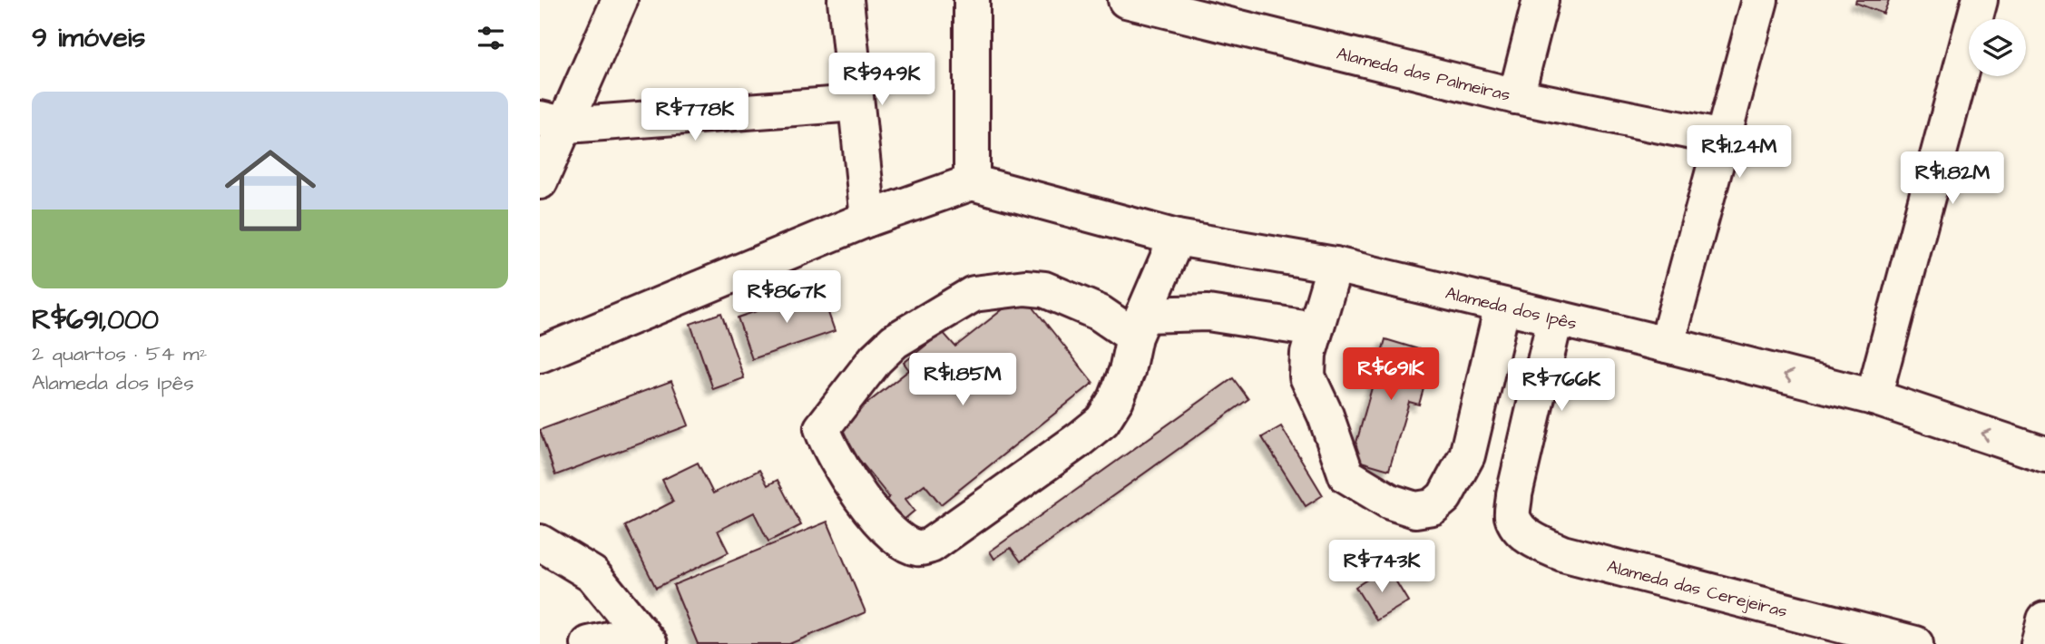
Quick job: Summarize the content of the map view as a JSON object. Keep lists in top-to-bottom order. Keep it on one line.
{"streets":{"street":["Alameda das Palmeiras","Alameda dos Ipês","Alameda das Cerejeiras"]},"crossings":[["Alameda dos Ipês","Alameda das Cerejeiras"]],"one_way":["Alameda dos Ipês"],"page":{"heading":"9 imóveis","price":["R$949K","R$778K","R$1.24M","R$1.82M","R$867K","R$691K","R$1.85M","R$766K","R$743K"],"list":[{"name":"R$691,000","note":"2 quartos · 54 m² · Alameda dos Ipês"}]}}
